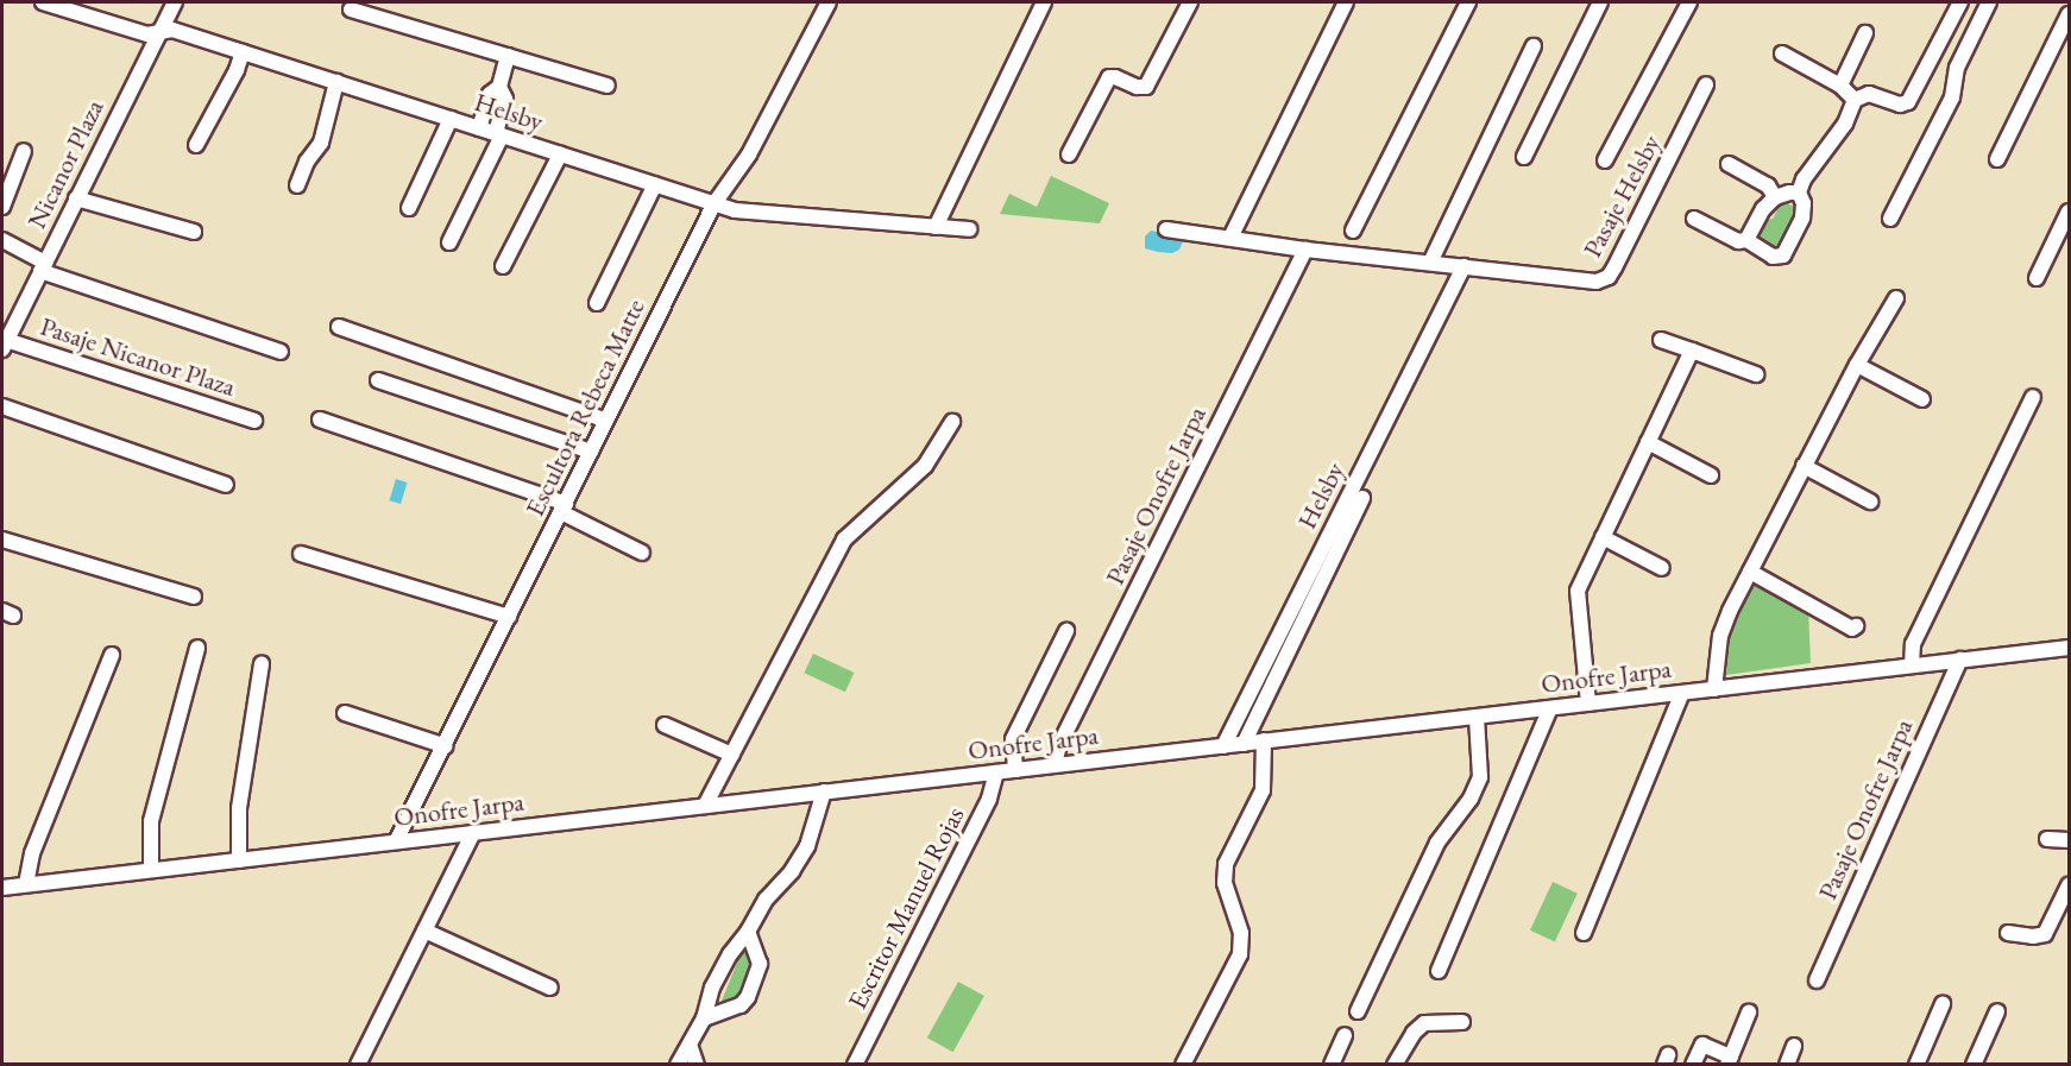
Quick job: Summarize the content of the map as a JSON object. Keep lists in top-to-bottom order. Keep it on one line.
{"streets":{"street":["Helsby","Nicanor Plaza","Pasaje Helsby","Pasaje Nicanor Plaza","Escultora Rebeca Matte","Pasaje Onofre Jarpa","Onofre Jarpa","Escritor Manuel Rojas"]},"crossings":[["Helsby","Nicanor Plaza"],["Helsby","Pasaje Helsby"],["Helsby","Escultora Rebeca Matte"],["Helsby","Onofre Jarpa"],["Nicanor Plaza","Pasaje Nicanor Plaza"],["Escultora Rebeca Matte","Onofre Jarpa"],["Pasaje Onofre Jarpa","Onofre Jarpa"],["Onofre Jarpa","Escritor Manuel Rojas"]]}
